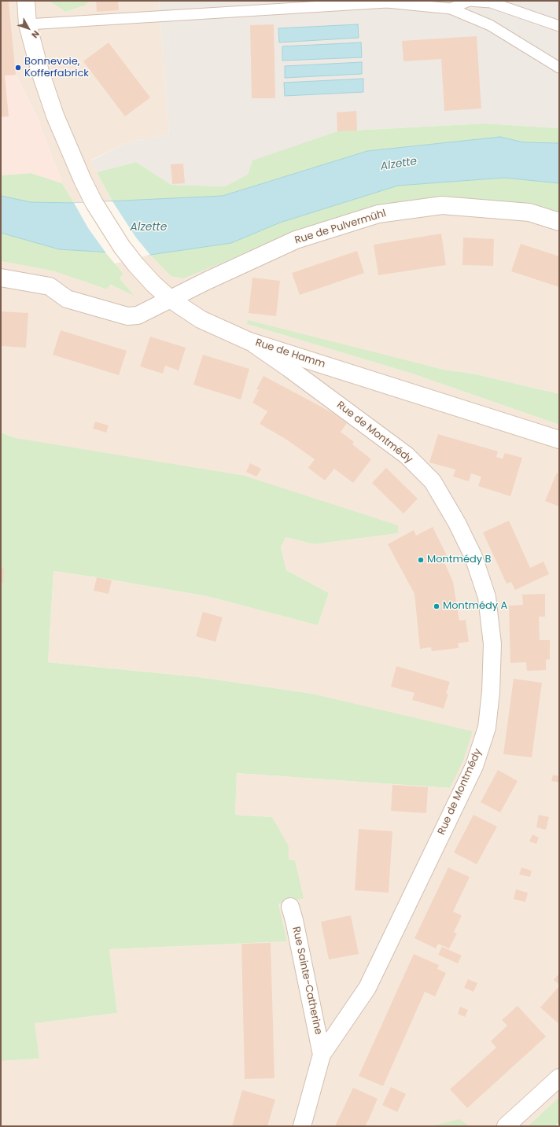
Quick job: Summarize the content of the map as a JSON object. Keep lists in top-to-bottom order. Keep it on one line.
{"streets":{"street":["Rue de Pulvermühl","Rue de Hamm","Rue de Montmédy","Rue Sainte-Catherine"]},"crossings":[["Rue de Pulvermühl","Rue de Hamm"],["Rue de Hamm","Rue de Montmédy"],["Rue de Montmédy","Rue Sainte-Catherine"]],"water":["Alzette"],"places":["Bonnevoie, Kofferfabrick","Montmédy B","Montmédy A"],"north":"bottom right"}
